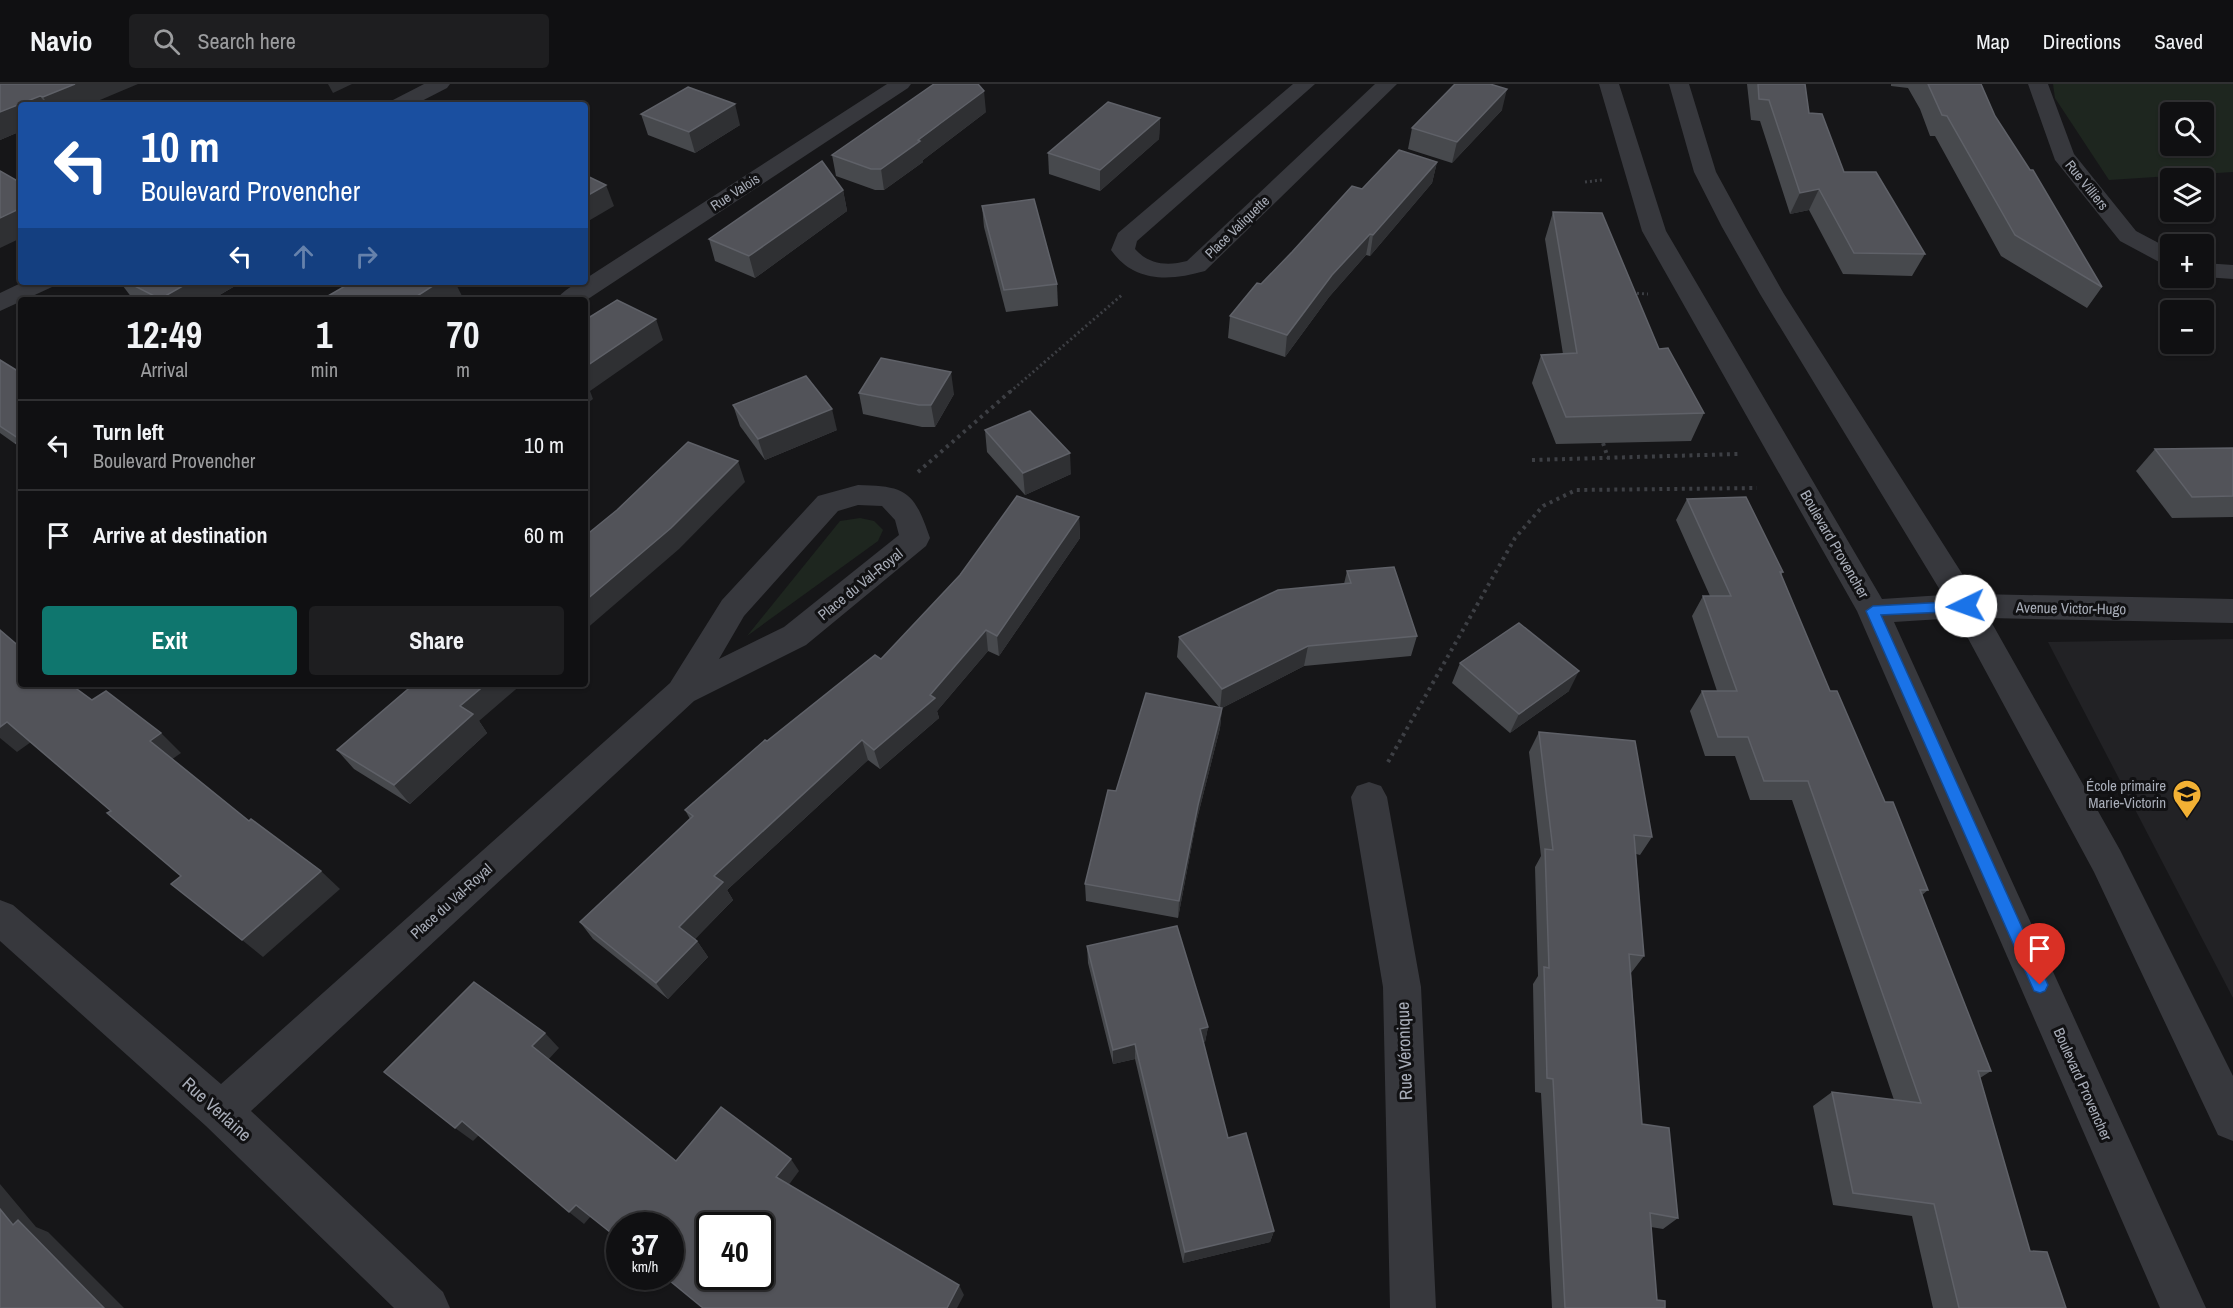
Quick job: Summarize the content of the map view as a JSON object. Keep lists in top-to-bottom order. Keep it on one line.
{"streets":{"street":["Rue Villiers","Rue Valois","Place Valiquette","Boulevard Provencher","Place du Val-Royal","Avenue Victor-Hugo","Rue Véronique","Rue Verlaine"]},"crossings":[["Boulevard Provencher","Avenue Victor-Hugo"],["Place du Val-Royal","Rue Verlaine"]],"places":{"school or university":["École primaire Marie-Victorin"]},"page":{"header":"Navio","search":"Search here","nav":["Map","Directions","Saved"],"map_buttons":["+","−"],"turn":["10 m","Boulevard Provencher"],"eta":["12:49","Arrival","1","min","70","m"],"list":[{"name":"Turn left","note":"Boulevard Provencher","value":"10 m"},{"name":"Arrive at destination","value":"60 m"}],"buttons":["Exit","Share"],"speed":"37 km/h","limit":"40"}}
